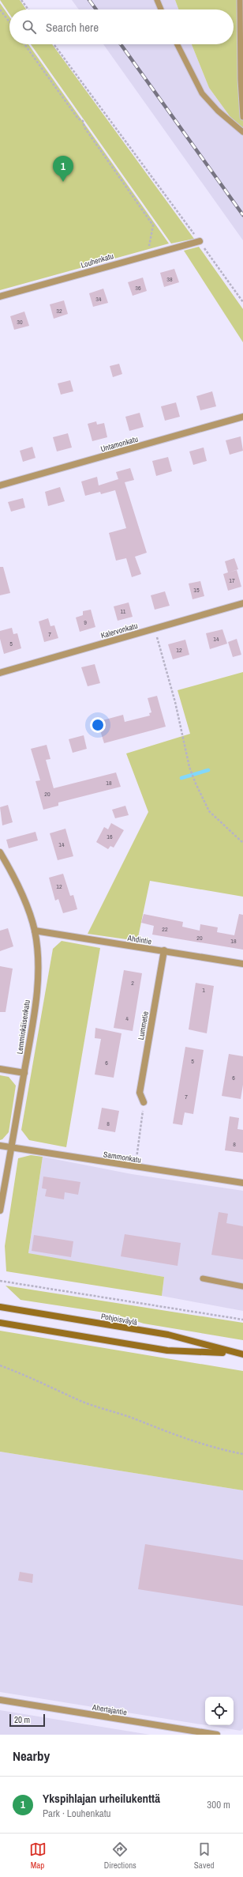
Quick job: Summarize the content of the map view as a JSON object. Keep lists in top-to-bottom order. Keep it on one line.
{"streets":{"main road":["Pohjoisväylä"],"street":["Louhenkatu","Untamonkatu","Kalervonkatu","Ahdintie","Lummetie","Lemminkäisenkatu","Sammonkatu","Ahertajantie"]},"crossings":[["Ahdintie","Lummetie"],["Ahdintie","Lemminkäisenkatu"],["Lemminkäisenkatu","Sammonkatu"]],"house_numbers":["38","36","34","32","30","17","15","11","9","7","14","5","12","18","20","16","14","12","22","20","18","2","1","4","5","6","6","7","8","8"],"scale_bar":"20 m","page":{"search":"Search here","pins":"1","scale":"20 m","heading":"Nearby","list":[{"mark":"1","name":"Ykspihlajan urheilukenttä","note":"Park · Louhenkatu","value":"300 m"}],"nav":["Map","Directions","Saved"]}}
